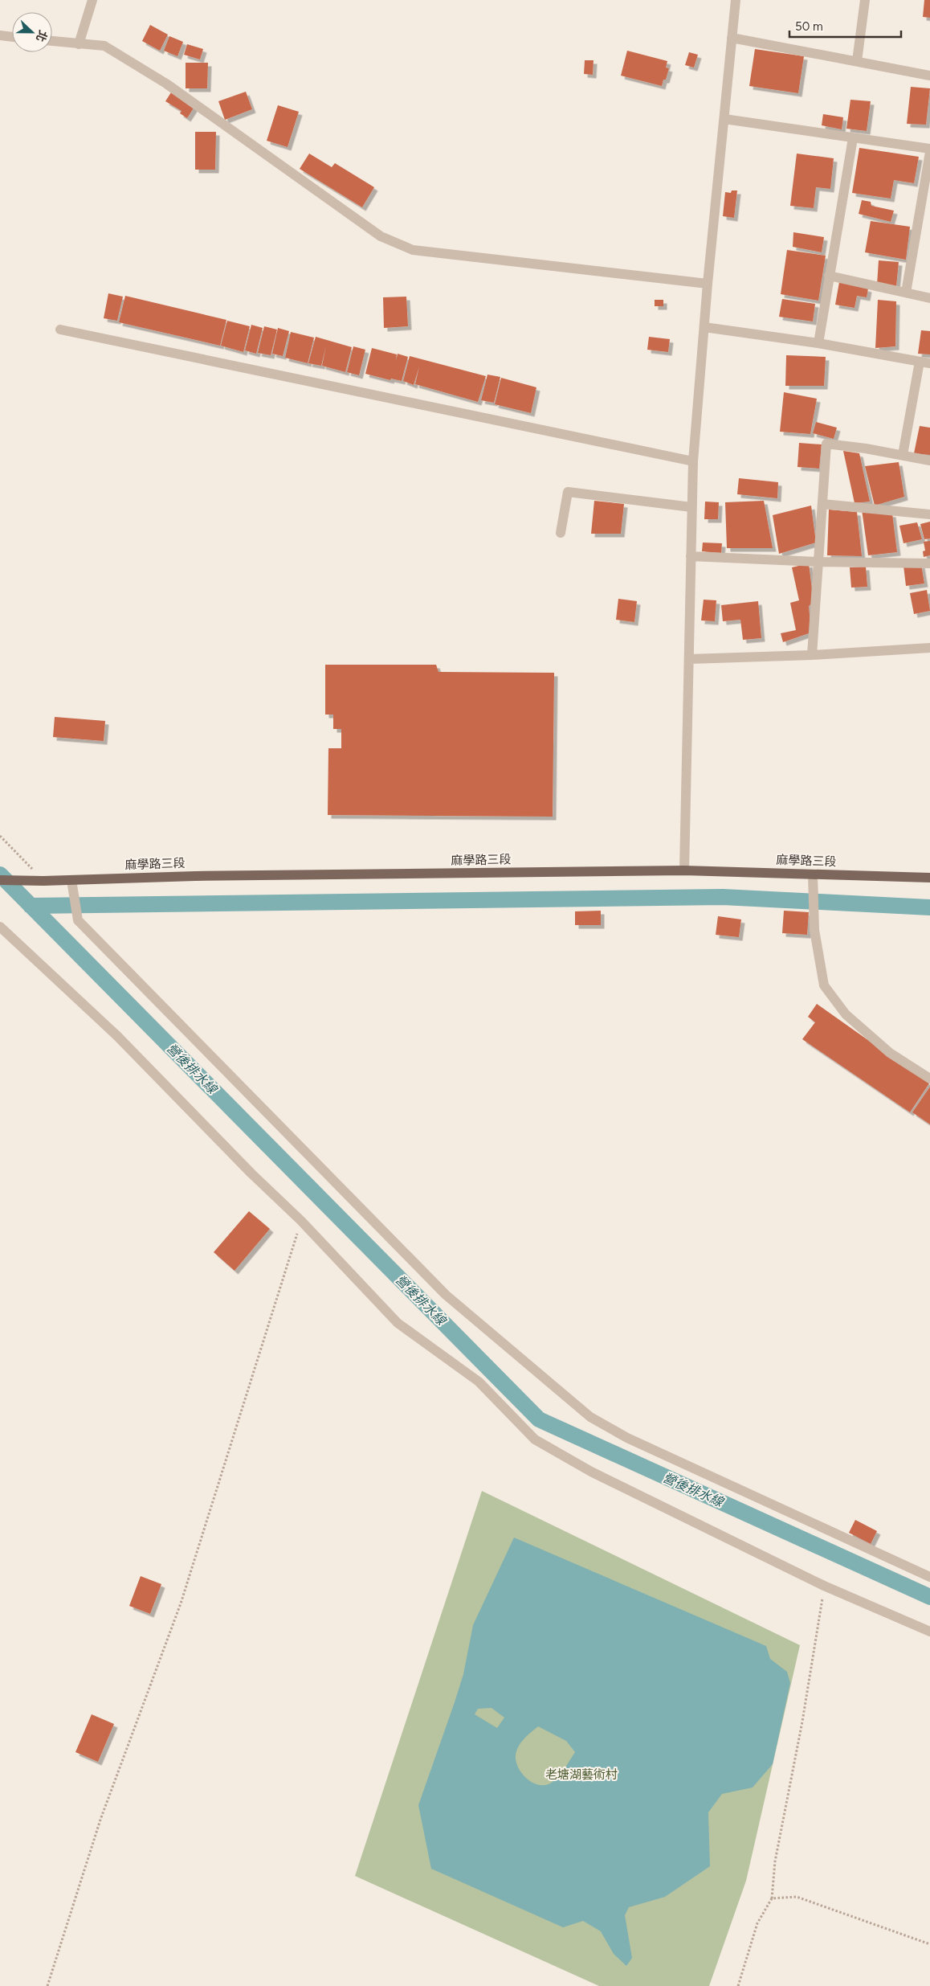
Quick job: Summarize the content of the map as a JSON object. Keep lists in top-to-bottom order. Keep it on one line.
{"streets":{"main road":["麻學路三段"]},"water":["營後排水線"],"parks":["老塘湖藝術村"],"scale_bar":"50 m","north":"right"}
